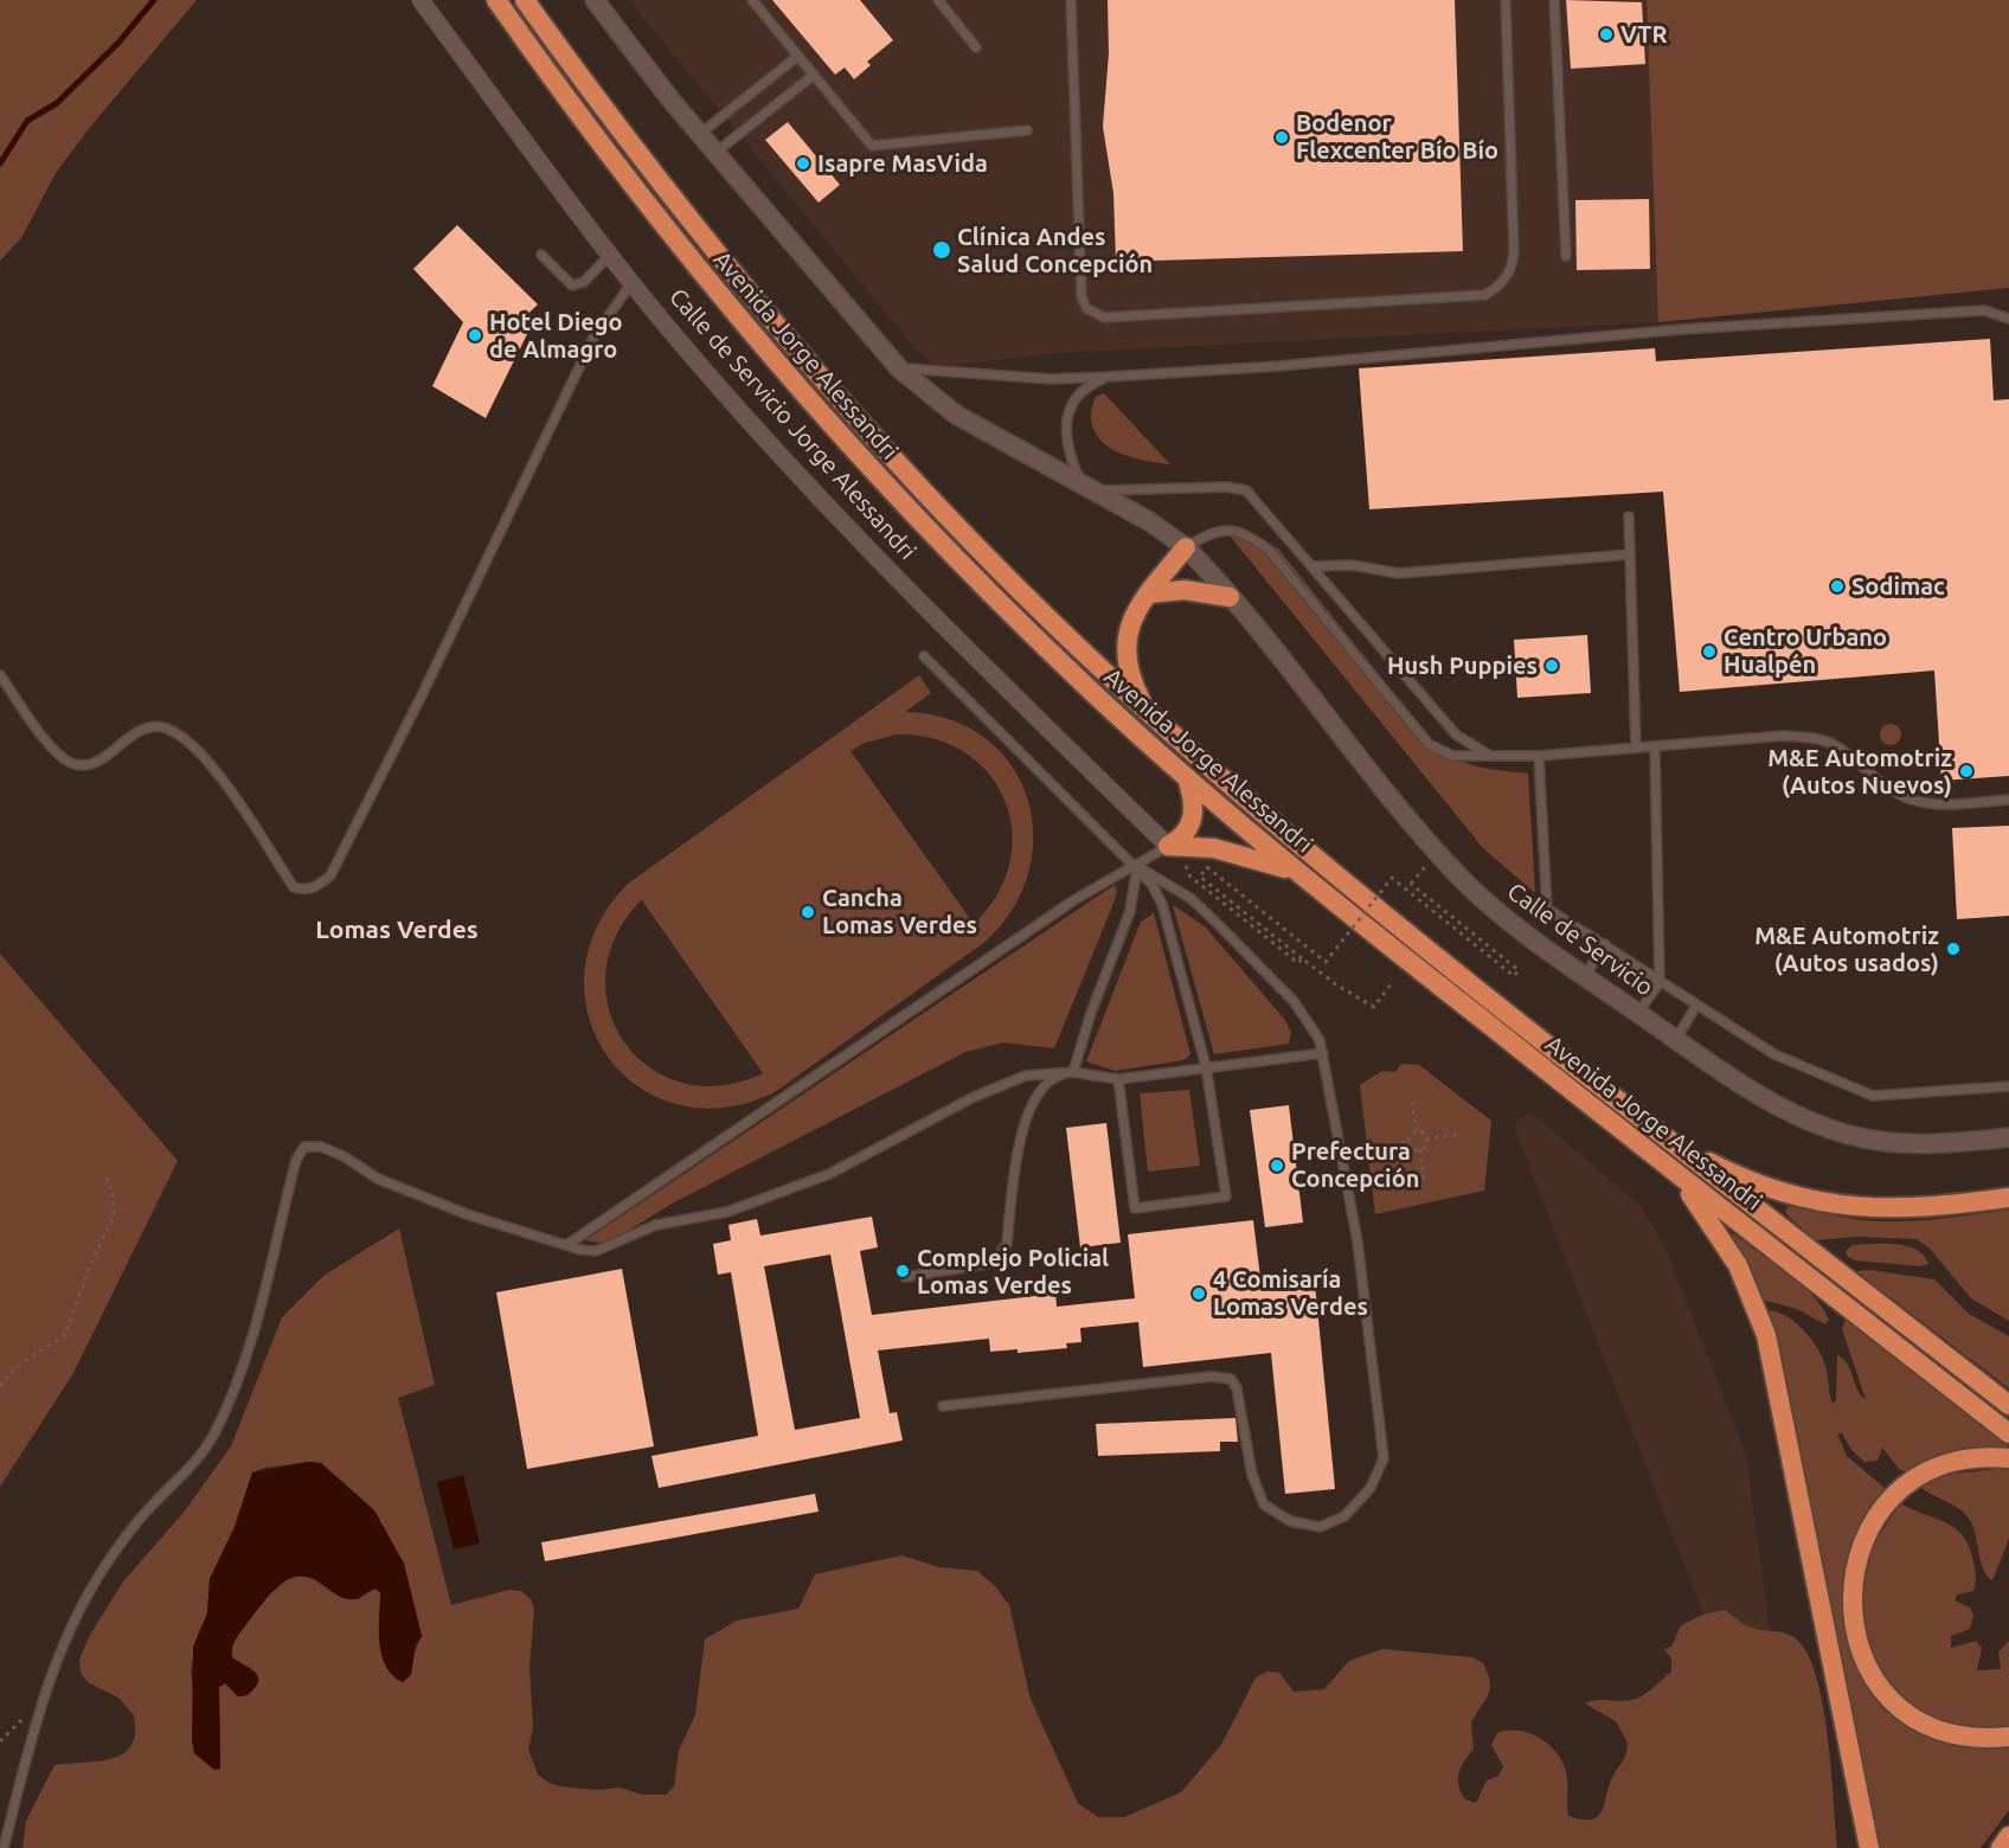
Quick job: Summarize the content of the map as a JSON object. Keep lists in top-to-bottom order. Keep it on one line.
{"streets":{"highway":["Avenida Jorge Alessandri"],"street":["Calle de Servicio Jorge Alessandri","Calle de Servicio"]},"districts":["Lomas Verdes"],"places":["VTR","Bodenor Flexcenter Bío Bío","Isapre MasVida","Clínica Andes Salud Concepción","Hotel Diego de Almagro","Sodimac","Centro Urbano Hualpén","Hush Puppies","M&E Automotriz (Autos Nuevos)","Cancha Lomas Verdes","M&E Automotriz (Autos usados)","Prefectura Concepción","Complejo Policial Lomas Verdes","4 Comisaría Lomas Verdes"]}
